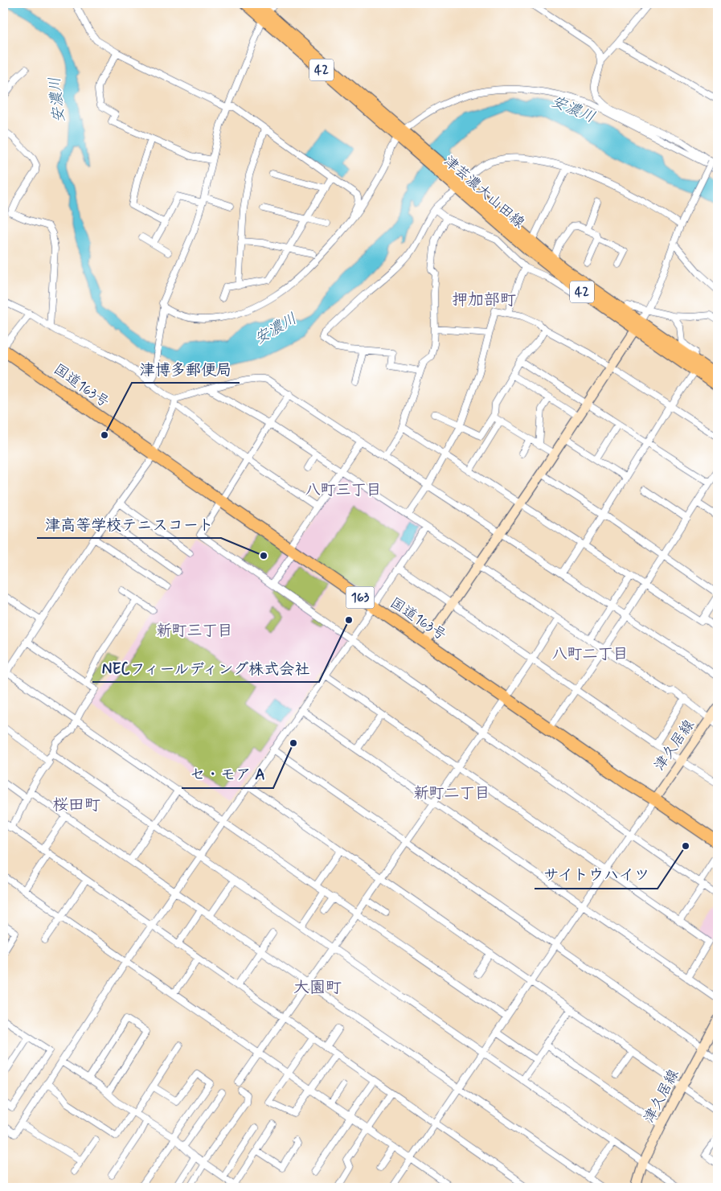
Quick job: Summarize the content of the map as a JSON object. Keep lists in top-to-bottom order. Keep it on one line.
{"streets":{"highway":["国道163号","163"],"main road":["42","津芸濃大山田線"],"street":["津久居線"]},"crossings":[["国道163号","津久居線"]],"districts":["押加部町","八町三丁目","新町三丁目","八町二丁目","新町二丁目","桜田町","大園町"],"water":["安濃川"],"places":["津博多郵便局","津高等学校テニスコート","NECフィールディング株式会社","セ・モア A","サイトウハイツ"]}
